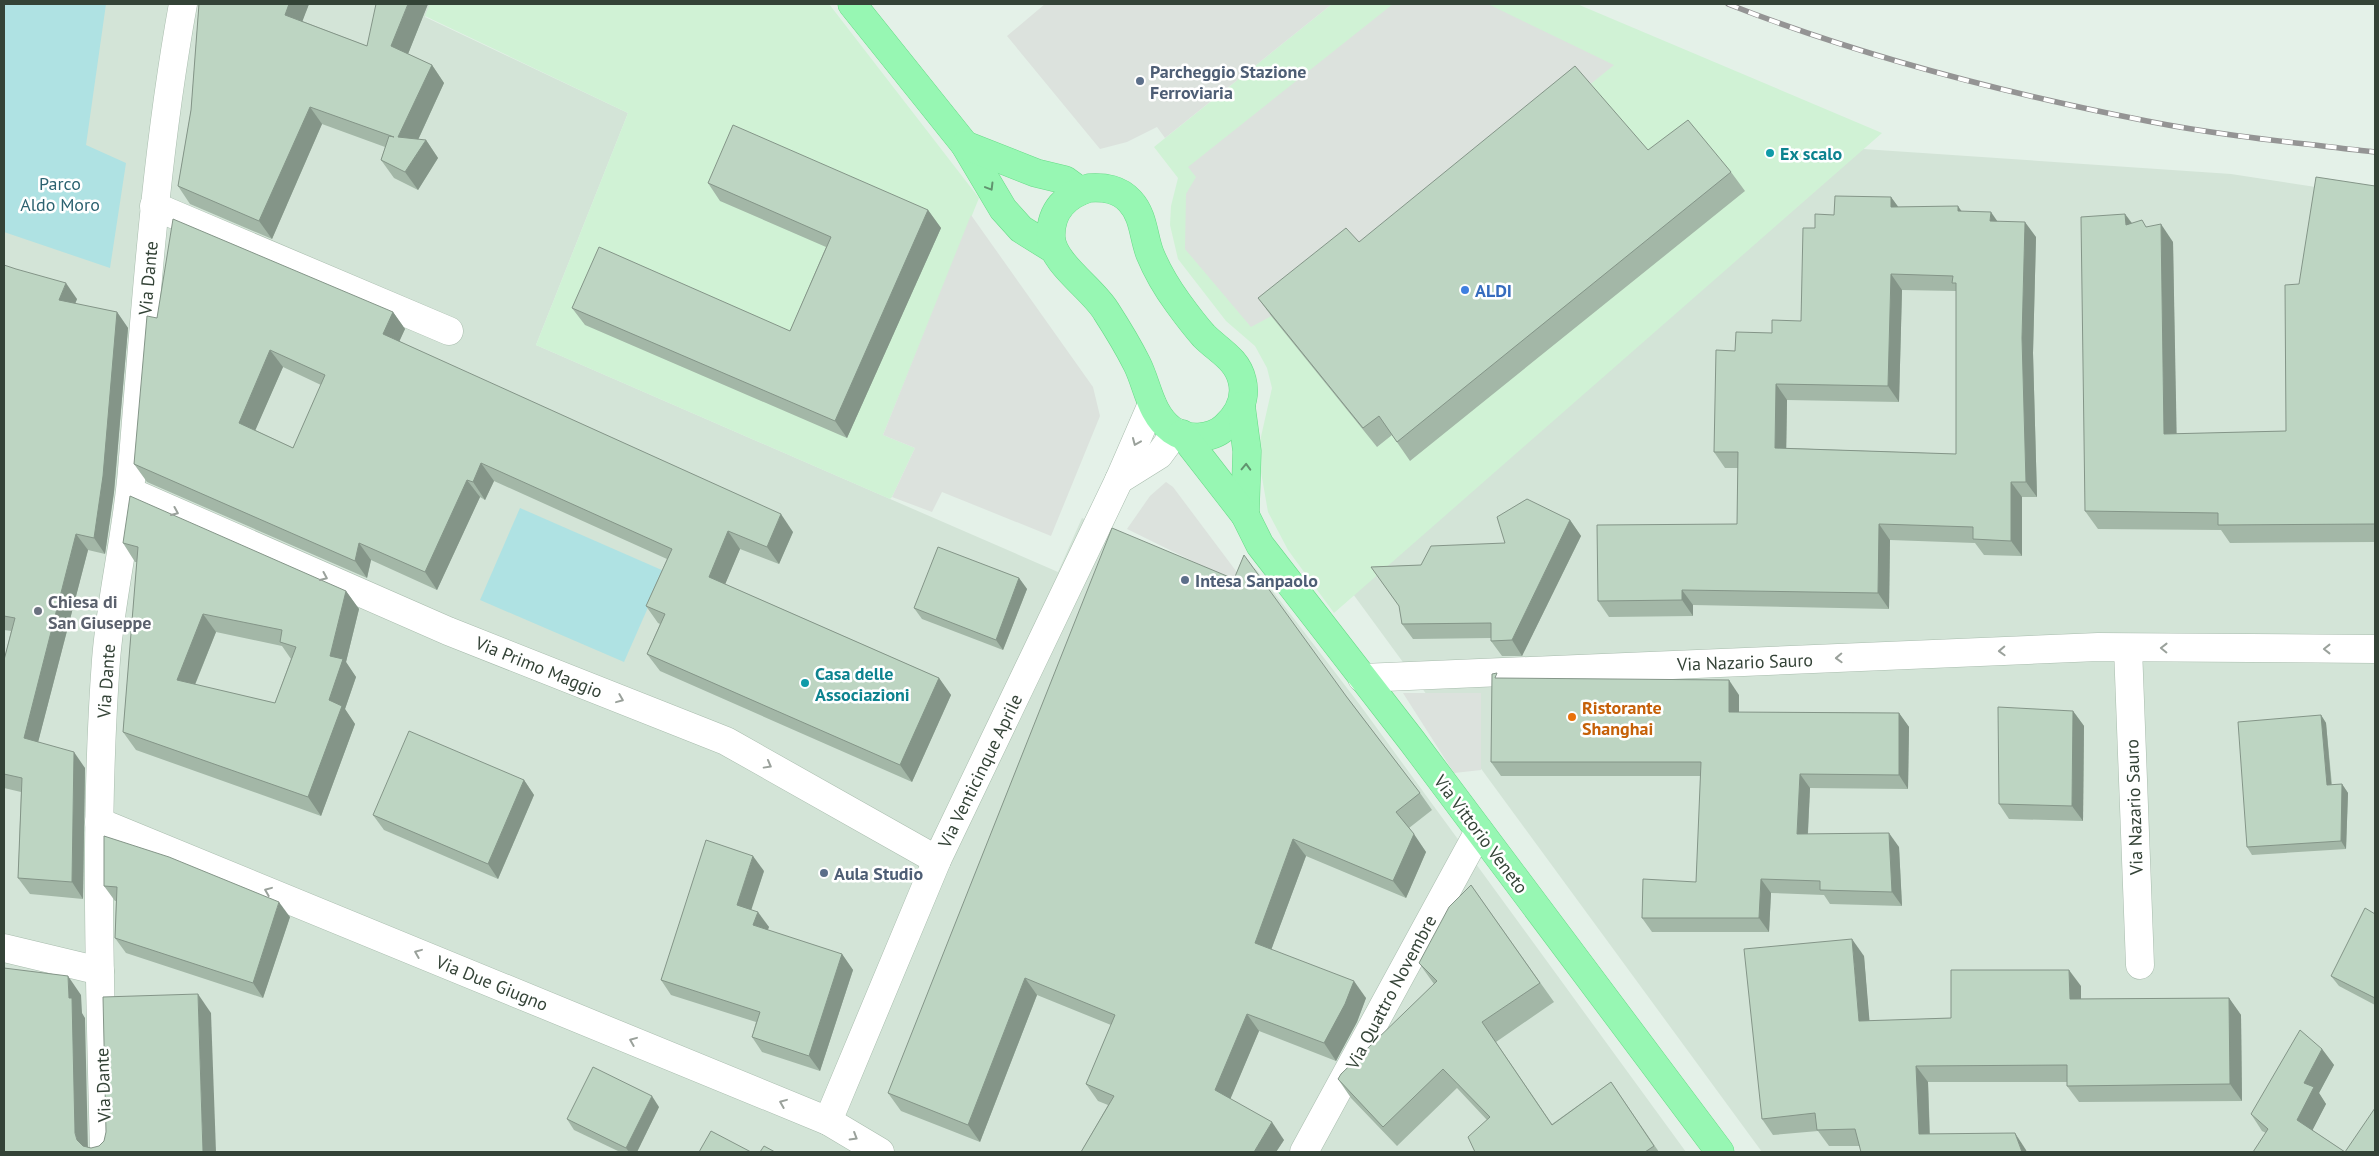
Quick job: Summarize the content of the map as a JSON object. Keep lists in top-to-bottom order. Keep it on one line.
{"streets":{"main road":["Via Vittorio Veneto"],"street":["Via Dante","Via Nazario Sauro","Via Primo Maggio","Via Venticinque Aprile","Via Due Giugno","Via Quattro Novembre"]},"crossings":[["Via Dante","Via Primo Maggio"],["Via Dante","Via Due Giugno"],["Via Nazario Sauro","Via Vittorio Veneto"],["Via Primo Maggio","Via Venticinque Aprile"],["Via Venticinque Aprile","Via Vittorio Veneto"],["Via Venticinque Aprile","Via Due Giugno"],["Via Vittorio Veneto","Via Quattro Novembre"]],"one_way":["Via Nazario Sauro","Via Primo Maggio","Via Due Giugno"],"parks":["Parco Aldo Moro"],"places":["Parcheggio Stazione Ferroviaria","Ex scalo","ALDI","Intesa Sanpaolo","Chiesa di San Giuseppe","Casa delle Associazioni","Ristorante Shanghai","Aula Studio"]}
